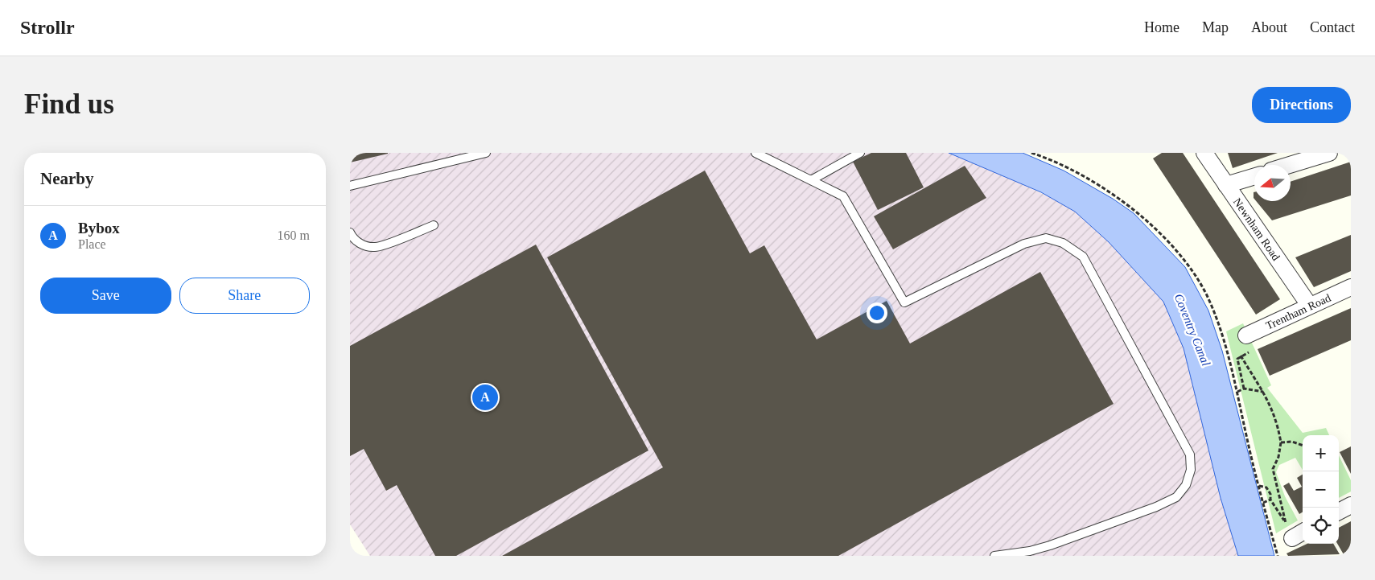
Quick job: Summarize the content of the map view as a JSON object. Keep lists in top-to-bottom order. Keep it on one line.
{"streets":{"street":["Newnham Road","Trentham Road"]},"crossings":[["Newnham Road","Trentham Road"]],"water":["Coventry Canal"],"north":"left","page":{"header":"Strollr","nav":["Home","Map","About","Contact"],"buttons":["Directions",["Save","Share"]],"title":"Find us","heading":"Nearby","list":[{"mark":"A","name":"Bybox","note":"Place","value":"160 m"}],"pins":"A","map_buttons":["+","−"]}}
